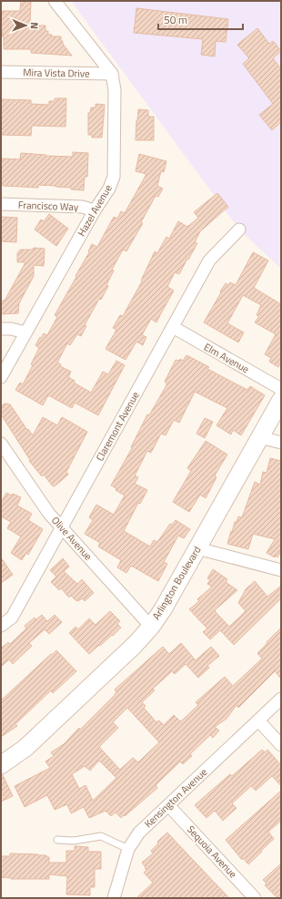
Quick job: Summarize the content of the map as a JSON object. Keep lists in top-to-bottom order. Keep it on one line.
{"streets":{"main road":["Arlington Boulevard"],"street":["Mira Vista Drive","Francisco Way","Hazel Avenue","Elm Avenue","Claremont Avenue","Olive Avenue","Kensington Avenue","Sequoia Avenue"]},"crossings":[["Mira Vista Drive","Hazel Avenue"],["Francisco Way","Hazel Avenue"],["Elm Avenue","Claremont Avenue"],["Claremont Avenue","Olive Avenue"],["Olive Avenue","Arlington Boulevard"],["Kensington Avenue","Sequoia Avenue"]],"scale_bar":"50 m","north":"right"}
